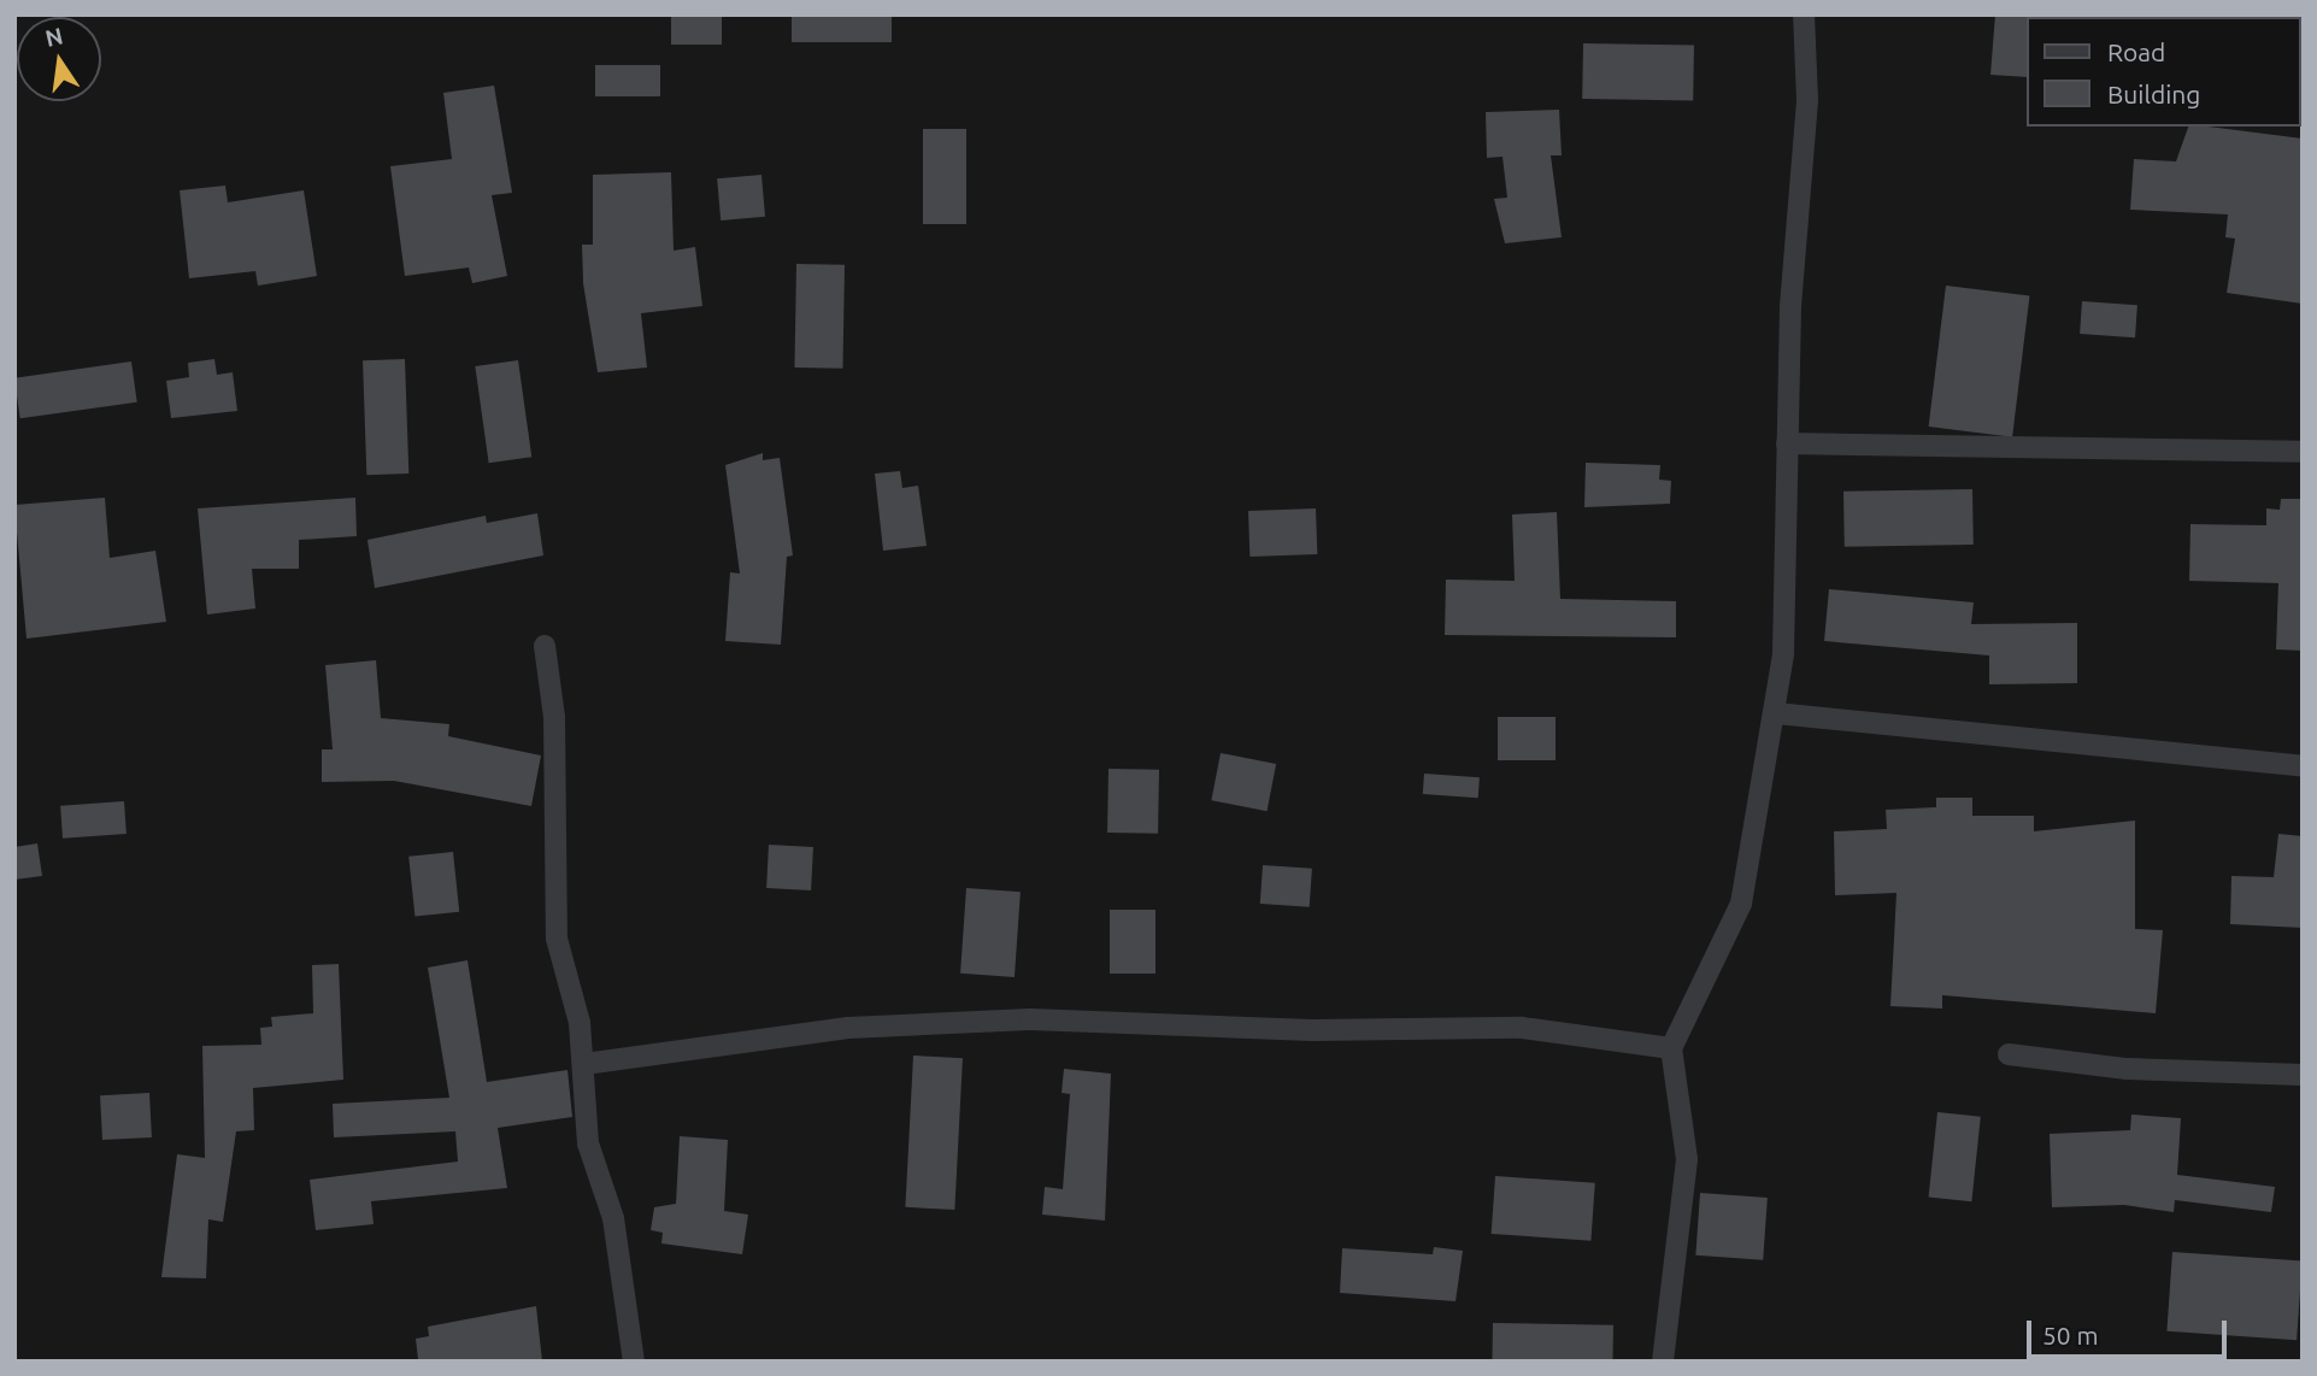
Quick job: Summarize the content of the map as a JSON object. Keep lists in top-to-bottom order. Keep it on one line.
{"legend":["Road","Building"],"scale_bar":"50 m","north":"top"}
